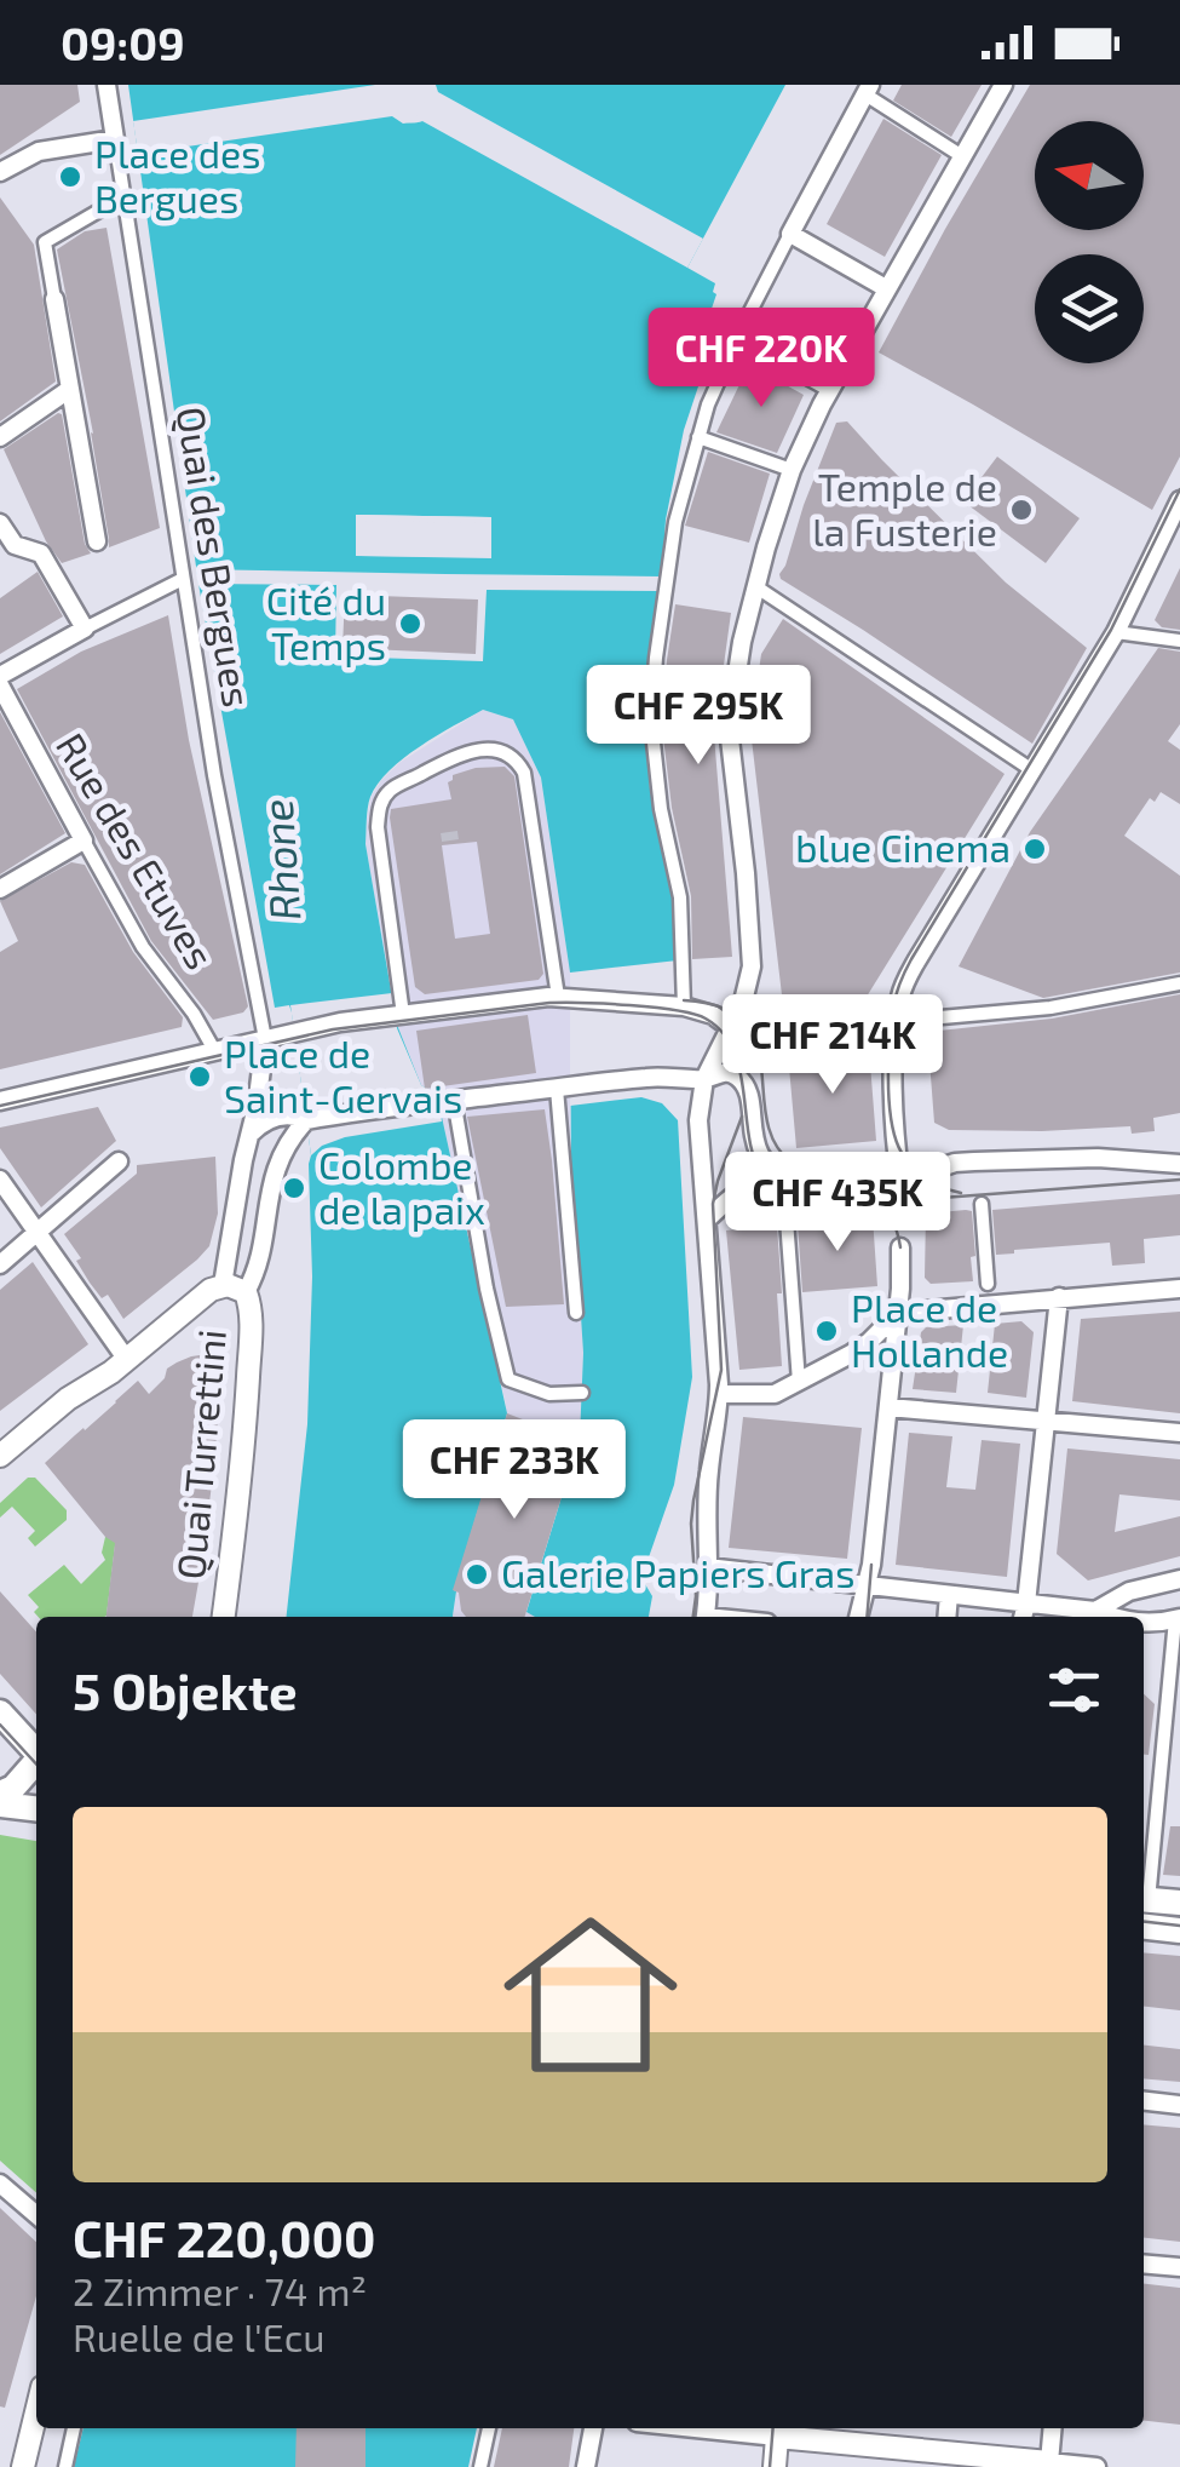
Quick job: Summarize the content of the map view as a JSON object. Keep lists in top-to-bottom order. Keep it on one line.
{"streets":{"street":["Quai des Bergues","Rue des Etuves","Quai Turrettini"]},"water":["Rhone"],"places":["Place des Bergues","Temple de la Fusterie","Cité du Temps","blue Cinema","Place de Saint-Gervais","Colombe de la paix","Place de Hollande","Galerie Papiers Gras"],"north":"left","page":{"status":"09:09","price":["CHF 220K","CHF 295K","CHF 214K","CHF 435K","CHF 233K"],"heading":"5 Objekte","list":[{"name":"CHF 220,000","note":"2 Zimmer · 74 m² · Ruelle de l'Ecu"}]}}
